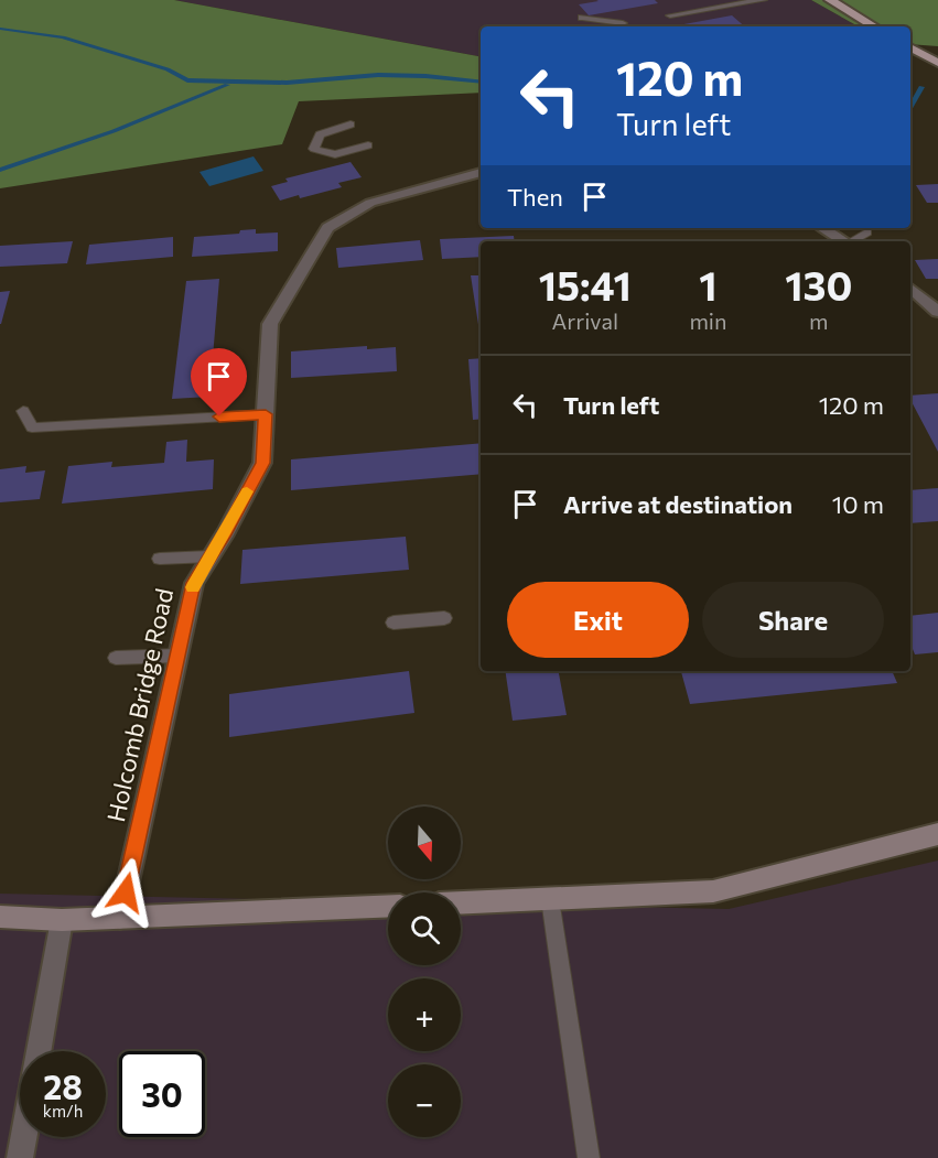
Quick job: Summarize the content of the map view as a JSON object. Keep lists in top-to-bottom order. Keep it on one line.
{"streets":{"street":["Holcomb Bridge Road"]},"north":"bottom","page":{"turn":["120 m","Turn left"],"then":"Then","eta":["15:41","Arrival","1","min","130","m"],"list":[{"name":"Turn left","value":"120 m"},{"name":"Arrive at destination","value":"10 m"}],"buttons":["Exit","Share"],"map_buttons":["+","−"],"speed":"28 km/h","limit":"30"}}
